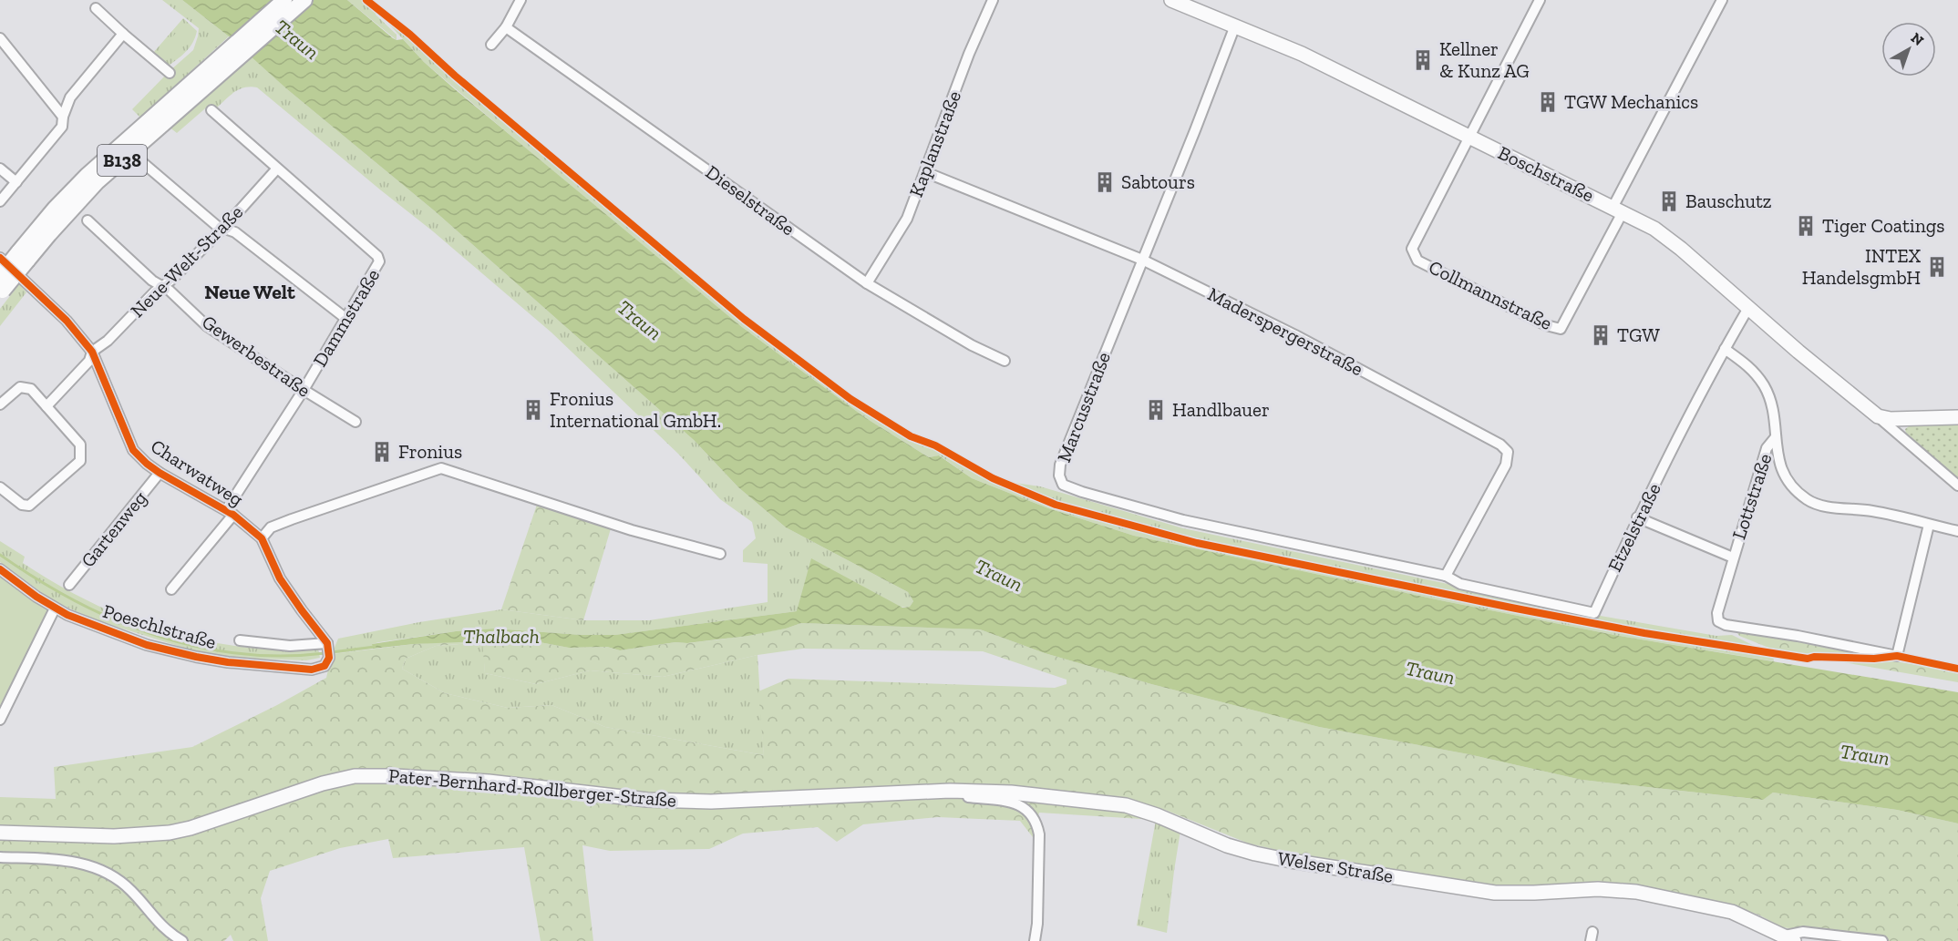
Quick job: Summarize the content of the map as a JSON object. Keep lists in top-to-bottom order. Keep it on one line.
{"streets":{"main road":["B138","Boschstraße","Pater-Bernhard-Rodlberger-Straße","Welser Straße"],"street":["Kaplanstraße","Dieselstraße","Neue-Welt-Straße","Collmannstraße","Dammstraße","Maderspergerstraße","Gewerbestraße","Marcusstraße","Charwatweg","Lottstraße","Etzelstraße","Gartenweg","Poeschlstraße"]},"crossings":[["Kaplanstraße","Dieselstraße"],["Kaplanstraße","Maderspergerstraße"],["Boschstraße","Collmannstraße"],["Boschstraße","Marcusstraße"],["Boschstraße","Etzelstraße"],["Neue-Welt-Straße","Dammstraße"],["Neue-Welt-Straße","Gewerbestraße"],["Neue-Welt-Straße","Charwatweg"],["Dammstraße","Gewerbestraße"],["Dammstraße","Charwatweg"],["Maderspergerstraße","Marcusstraße"],["Maderspergerstraße","Etzelstraße"],["Marcusstraße","Etzelstraße"],["Charwatweg","Gartenweg"],["Charwatweg","Poeschlstraße"],["Lottstraße","Etzelstraße"],["Pater-Bernhard-Rodlberger-Straße","Welser Straße"]],"districts":["Neue Welt"],"water":["Traun","Thalbach"],"places":{"building":["Kellner & Kunz AG","TGW Mechanics","Sabtours","Bauschutz","Tiger Coatings","INTEX HandelsgmbH","TGW","Fronius International GmbH.","Handlbauer","Fronius"]},"north":"top right"}
